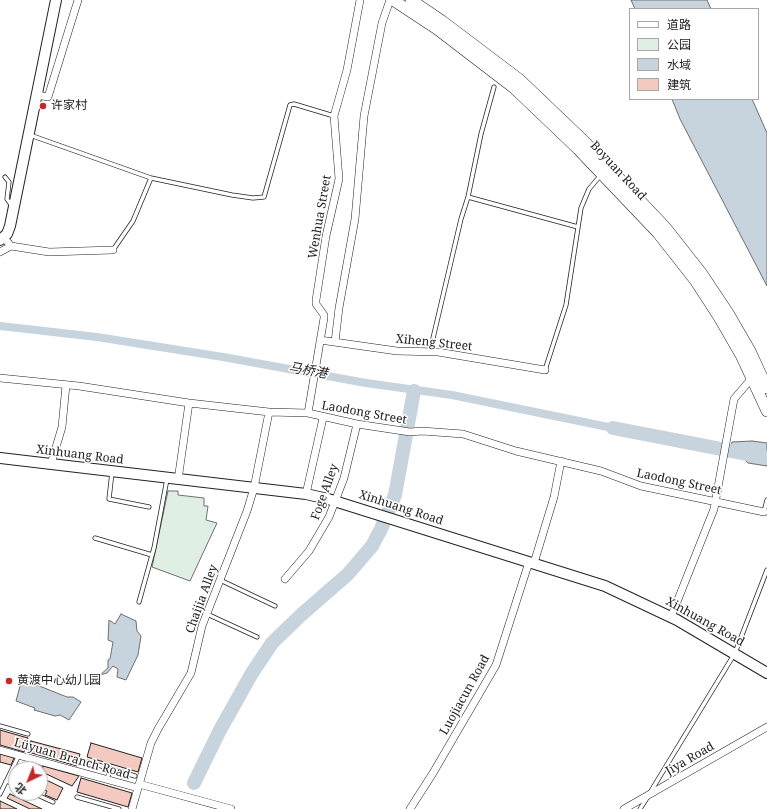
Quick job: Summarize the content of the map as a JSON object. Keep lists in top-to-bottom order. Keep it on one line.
{"streets":{"main road":["Boyuan Road"],"street":["Wenhua Street","Xiheng Street","Laodong Street","Xinhuang Road","Foge Alley","Chaijia Alley","Luojiacun Road","Lüyuan Branch Road","Jiya Road"]},"crossings":[["Wenhua Street","Xiheng Street"],["Wenhua Street","Laodong Street"],["Laodong Street","Foge Alley"],["Laodong Street","Chaijia Alley"],["Laodong Street","Luojiacun Road"],["Xinhuang Road","Foge Alley"],["Xinhuang Road","Chaijia Alley"],["Xinhuang Road","Luojiacun Road"],["Chaijia Alley","Lüyuan Branch Road"]],"water":["马桥港"],"places":["许家村","黄渡中心幼儿园"],"legend":["道路","公园","水域","建筑"],"north":"bottom left"}
